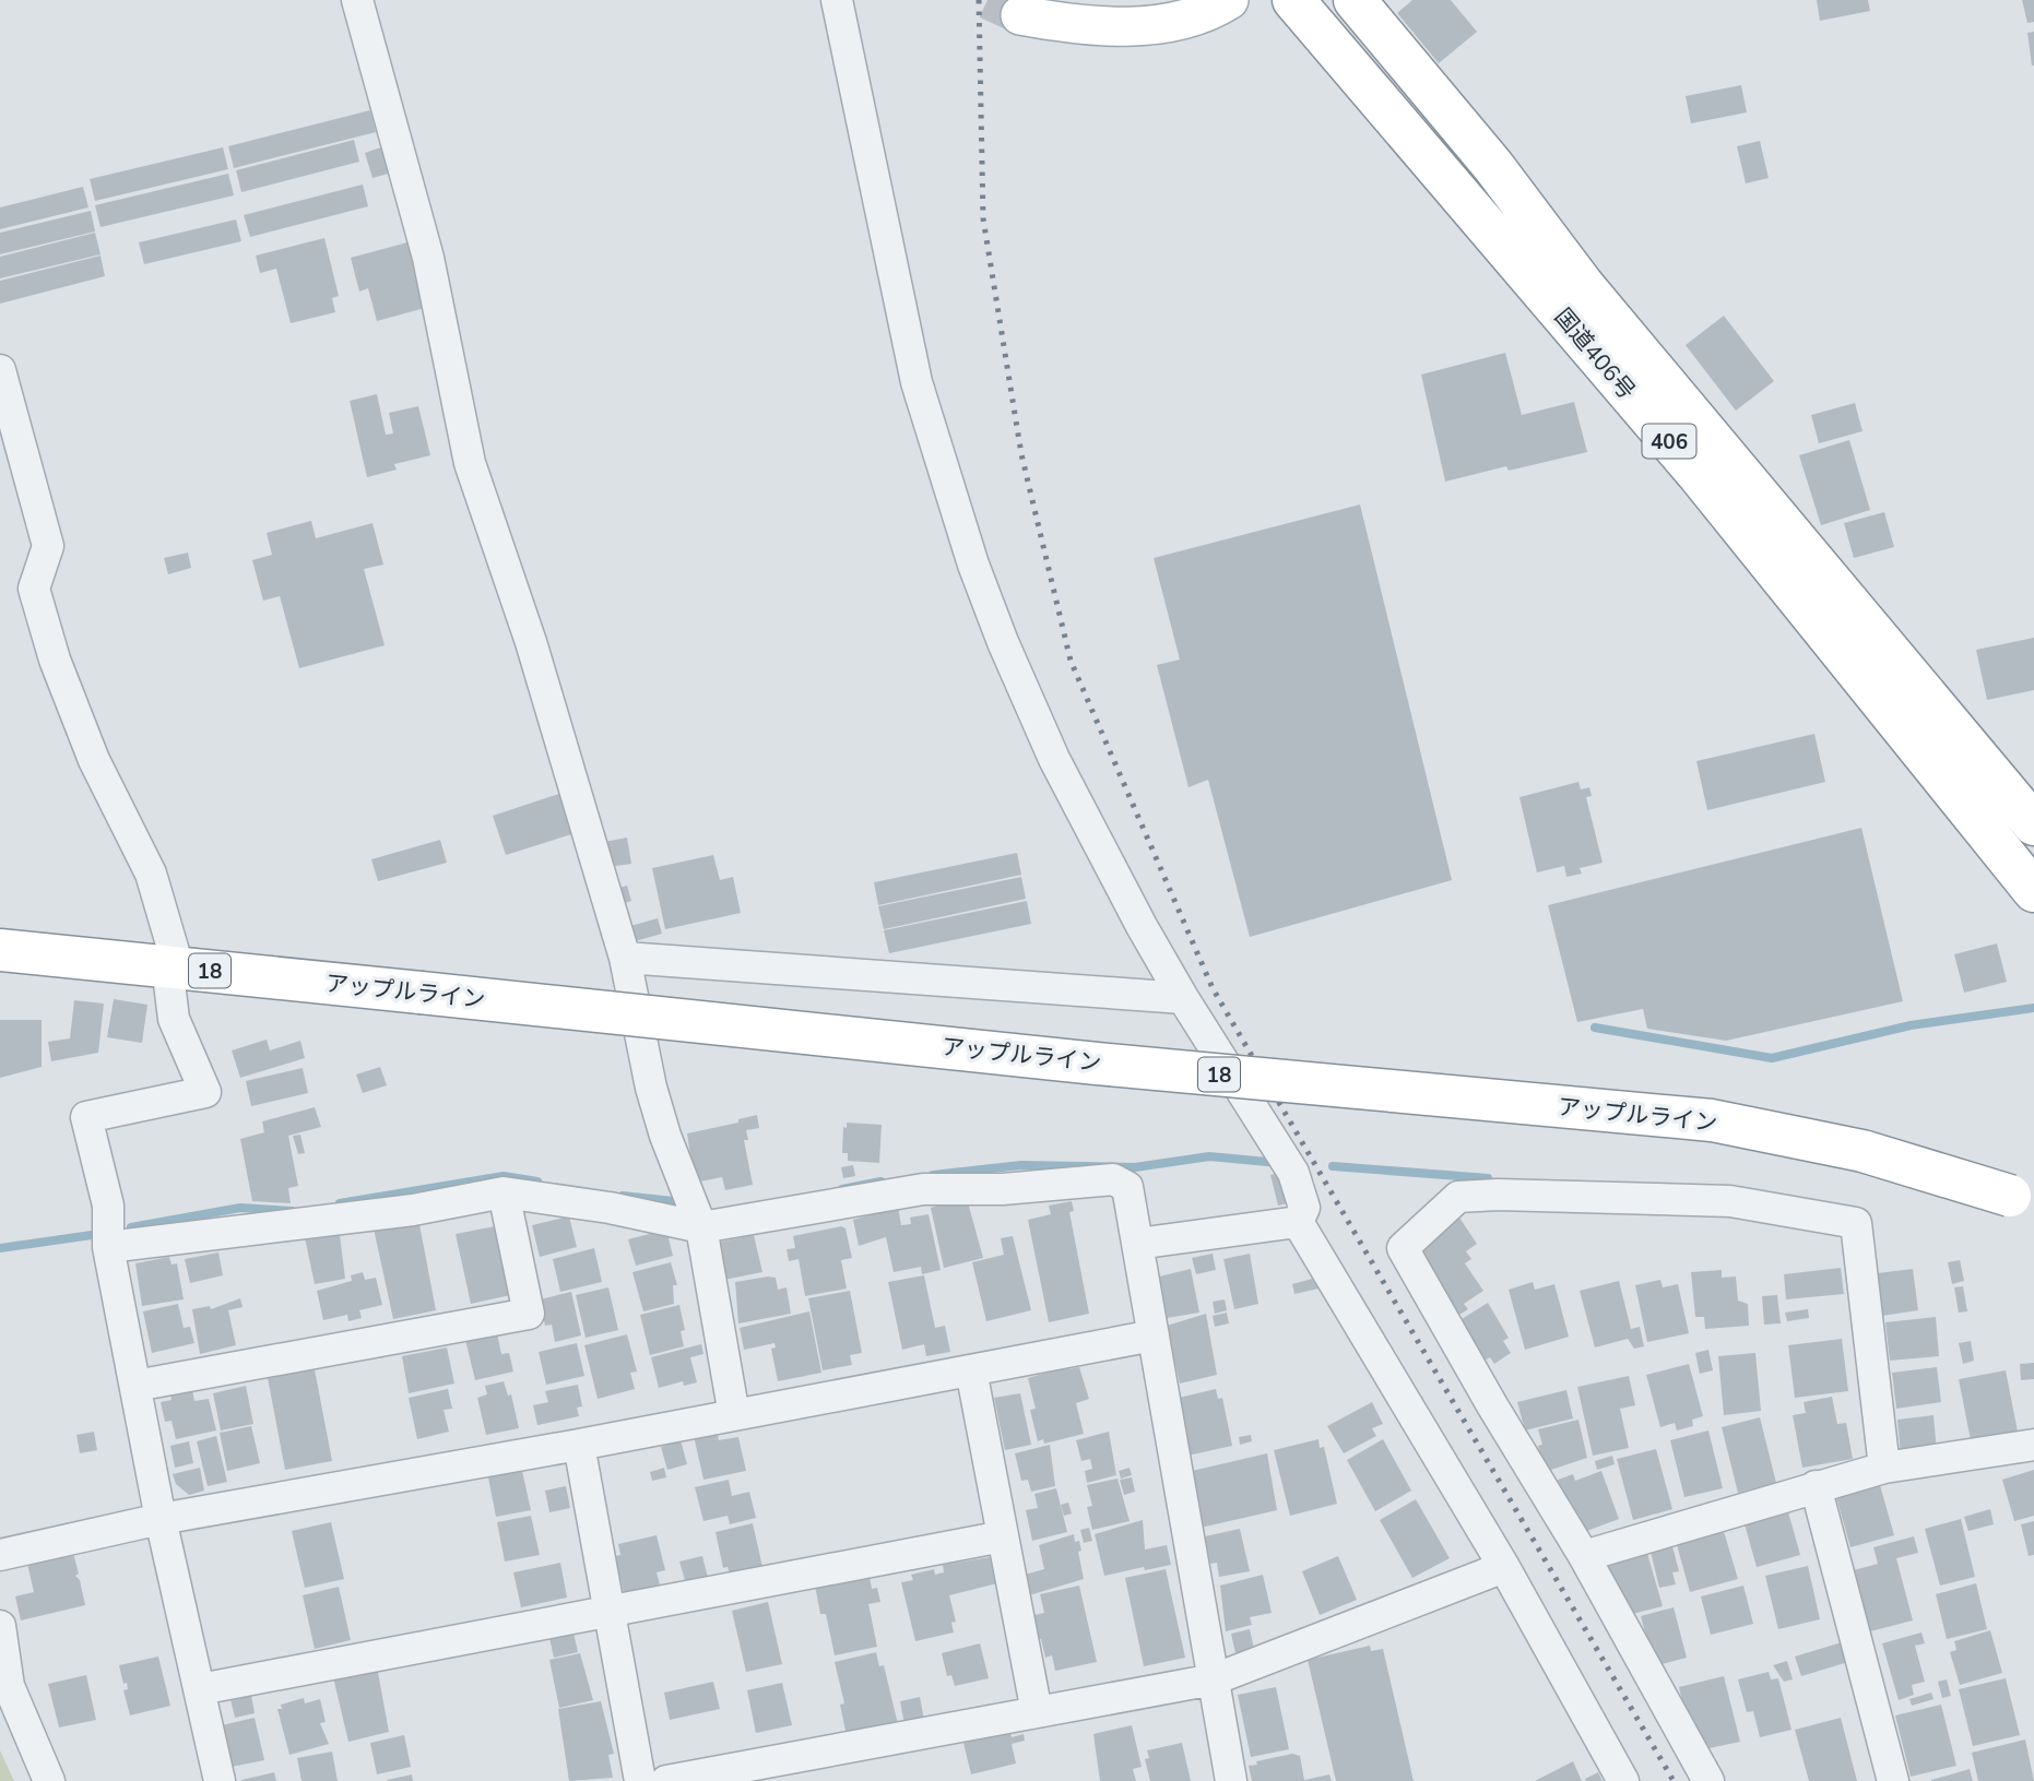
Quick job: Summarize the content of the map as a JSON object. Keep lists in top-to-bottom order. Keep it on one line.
{"streets":{"highway":["国道406号","406","18","アップルライン"]}}
